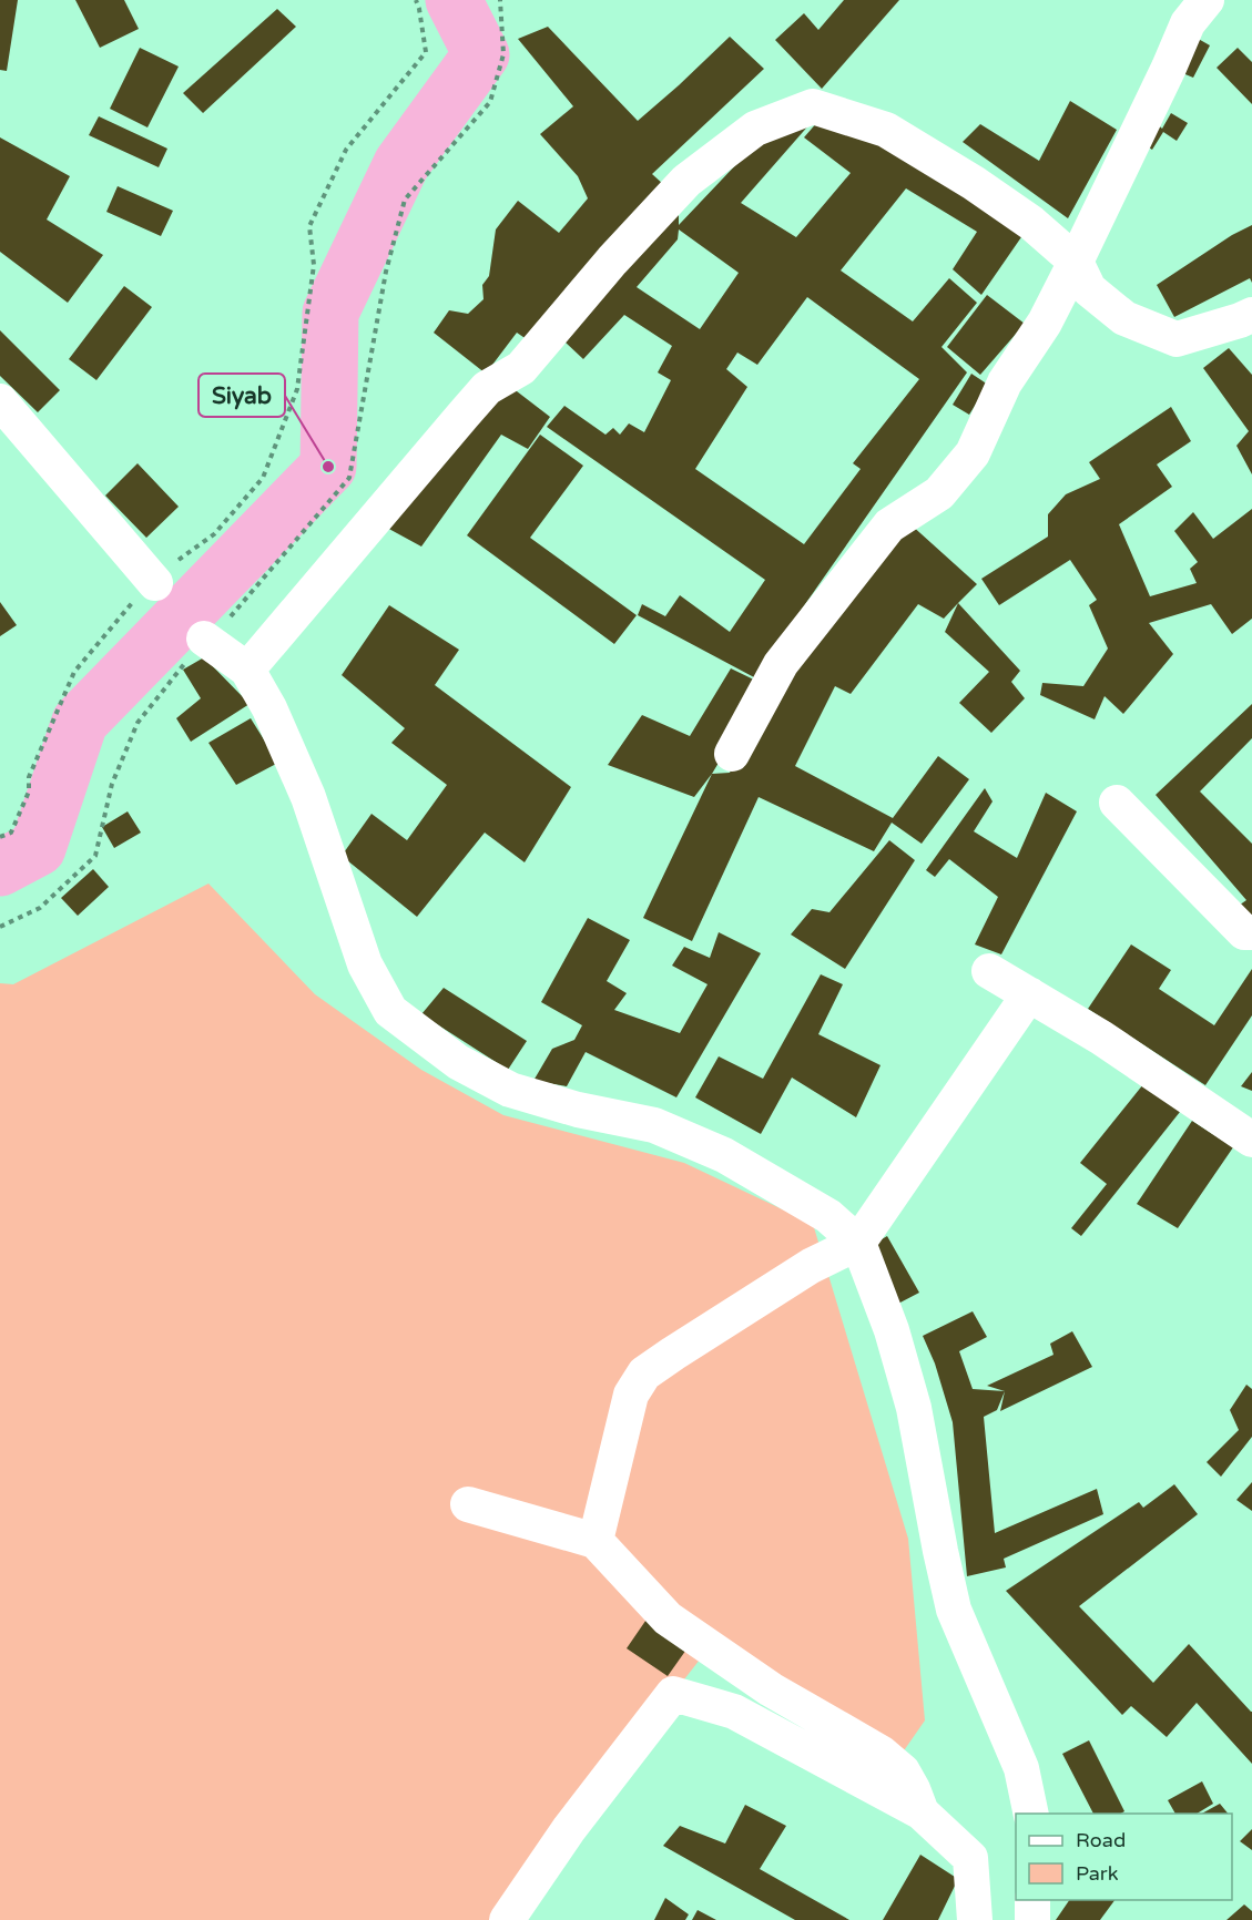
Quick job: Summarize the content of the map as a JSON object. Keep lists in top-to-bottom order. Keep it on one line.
{"places":["Siyab"],"legend":["Road","Park"]}
